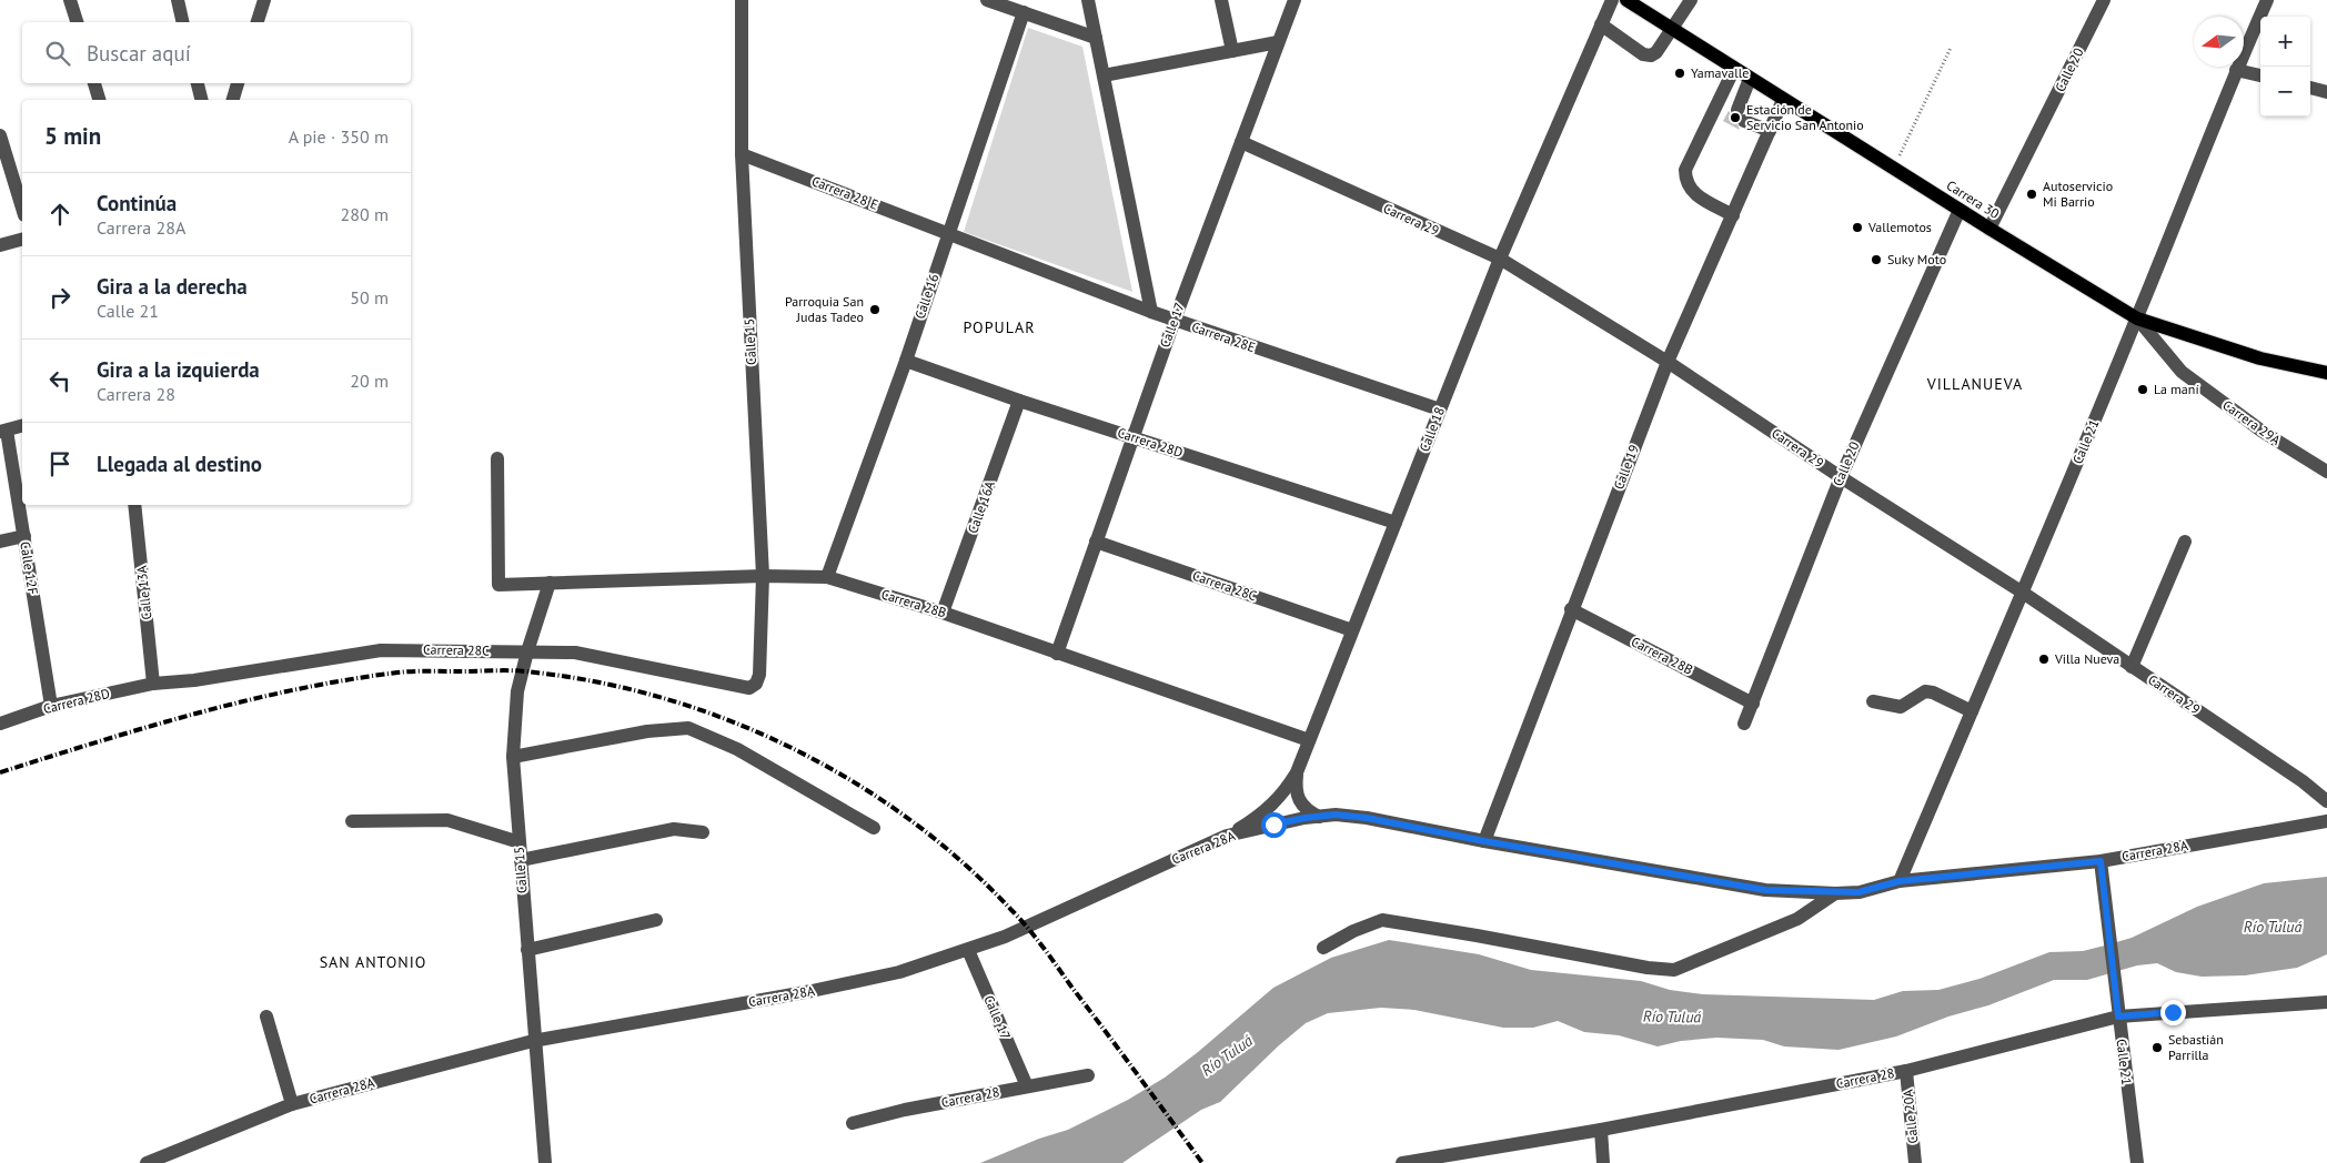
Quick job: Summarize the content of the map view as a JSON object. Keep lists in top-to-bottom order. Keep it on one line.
{"streets":{"main road":["Carrera 30"],"street":["Calle 20","Carrera 28 E","Carrera 29","Calle 16","Calle 17","Carrera 28E","Calle 15","Carrera 29A","Calle 18","Calle 21","Carrera 28D","Calle 19","Calle 16A","Calle 12F","Carrera 28C","Calle 13A","Carrera 28B","Carrera 28A","Carrera 28","Calle 20A"]},"crossings":[["Calle 20","Carrera 30"],["Calle 20","Carrera 29"],["Calle 20","Carrera 28B"],["Carrera 28 E","Calle 16"],["Carrera 28 E","Carrera 28E"],["Carrera 28 E","Calle 15"],["Carrera 30","Carrera 29A"],["Carrera 30","Calle 21"],["Carrera 30","Calle 19"],["Carrera 29","Calle 17"],["Carrera 29","Calle 18"],["Carrera 29","Calle 21"],["Carrera 29","Calle 19"],["Calle 16","Carrera 28E"],["Calle 16","Carrera 28D"],["Calle 16","Carrera 28B"],["Calle 17","Carrera 28E"],["Calle 17","Carrera 28D"],["Calle 17","Carrera 28C"],["Calle 17","Carrera 28B"],["Calle 17","Carrera 28A"],["Calle 17","Carrera 28"],["Carrera 28E","Calle 18"],["Calle 15","Carrera 28C"],["Calle 15","Carrera 28B"],["Calle 15","Carrera 28A"],["Carrera 29A","Calle 21"],["Calle 18","Carrera 28D"],["Calle 18","Carrera 28C"],["Calle 18","Carrera 28B"],["Calle 18","Carrera 28A"],["Calle 21","Carrera 28A"],["Calle 21","Carrera 28"],["Carrera 28D","Calle 16A"],["Carrera 28D","Calle 12F"],["Carrera 28D","Carrera 28C"],["Carrera 28D","Calle 13A"],["Calle 19","Carrera 28B"],["Calle 19","Carrera 28A"],["Calle 16A","Carrera 28B"],["Carrera 28C","Calle 13A"],["Carrera 28","Calle 20A"]],"districts":["POPULAR","VILLANUEVA","SAN ANTONIO"],"water":["Río Tuluá"],"places":["Yamavalle","Estación de Servicio San Antonio","Autoservicio Mi Barrio","Vallemotos","Suky Moto","Parroquia San Judas Tadeo","La maní","Villa Nueva","Sebastián Parrilla"],"north":"left","page":{"map_buttons":["+","−"],"search":"Buscar aquí","heading":["5 min","A pie · 350 m"],"list":[["Continúa","Carrera 28A","280 m"],["Gira a la derecha","Calle 21","50 m"],["Gira a la izquierda","Carrera 28","20 m"],"Llegada al destino"]}}
